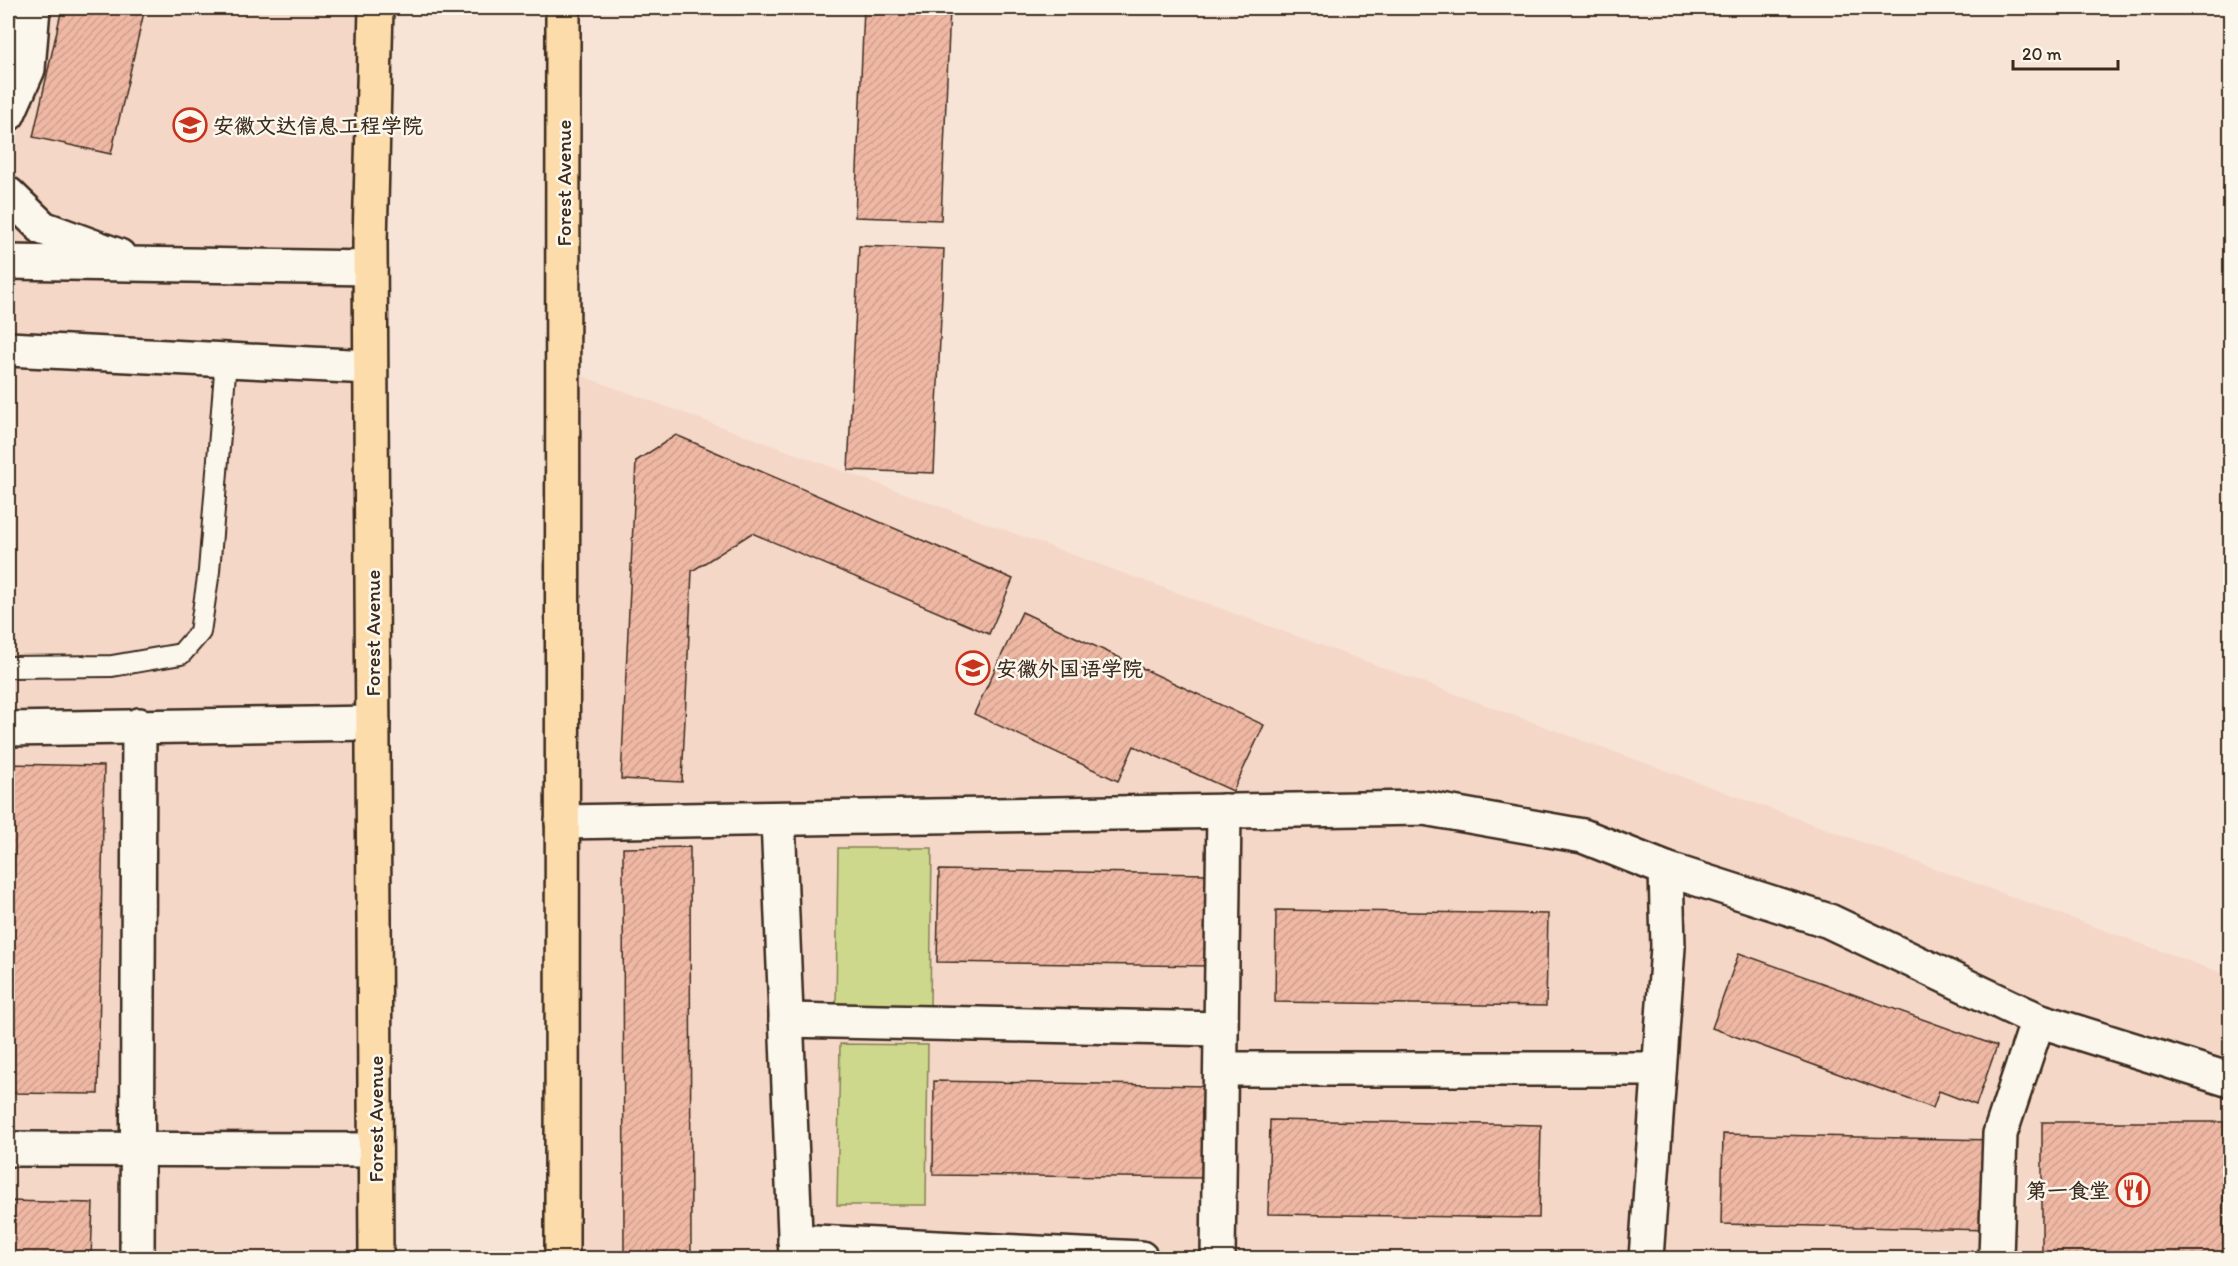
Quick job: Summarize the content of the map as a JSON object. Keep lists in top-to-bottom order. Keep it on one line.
{"streets":{"main road":["Forest Avenue"]},"places":{"school or university":["安徽文达信息工程学院","安徽外国语学院"],"restaurant":["第一食堂"]},"scale_bar":"20 m"}
